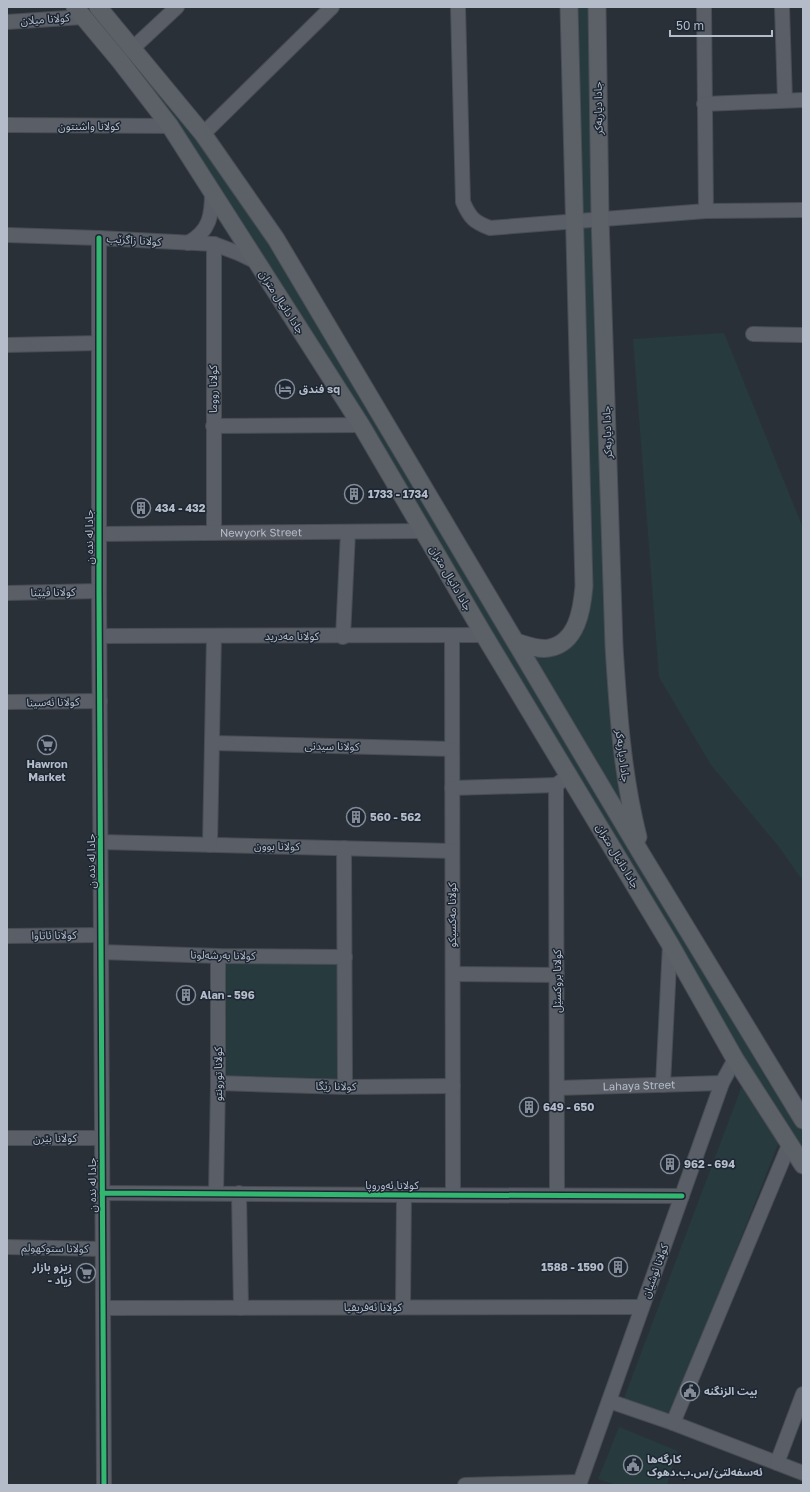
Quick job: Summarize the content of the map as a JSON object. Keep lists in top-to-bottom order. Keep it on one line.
{"streets":{"main road":["جادا دیاربه‌كر","جادا دانيال متران"],"street":["كولانا ميلان","كولانا واشنتون","كولانا زاگرێب","كولانا رووما","Newyork Street","جادا له نده ن","كولانا ڤیێنا","كولانا مه‌درید","كولانا ئەسینا","كولانا سيدنى","كولانا بوون","كولانا مەکسیکو","كولانا ئاتاوا","كولانا به‌رشه‌لونا","كولانا بروکسێل","كولانا تورونتو","Lahaya Street","كولانا رێگا","كولانا بێرن","كولانا ئه‌وروپا","كولانا ستوكهولم","كولانا ئوشيان","كولانا ئه‌فریقیا"]},"crossings":[["كولانا ميلان","جادا دانيال متران"],["جادا دیاربه‌كر","جادا دانيال متران"],["كولانا واشنتون","جادا دانيال متران"],["كولانا زاگرێب","جادا دانيال متران"],["كولانا زاگرێب","كولانا رووما"],["كولانا زاگرێب","جادا له نده ن"],["جادا دانيال متران","Newyork Street"],["جادا دانيال متران","كولانا مه‌درید"],["جادا دانيال متران","كولانا بروکسێل"],["جادا دانيال متران","كولانا ئوشيان"],["كولانا رووما","Newyork Street"],["Newyork Street","جادا له نده ن"],["جادا له نده ن","كولانا ڤیێنا"],["جادا له نده ن","كولانا مه‌درید"],["جادا له نده ن","كولانا ئەسینا"],["جادا له نده ن","كولانا بوون"],["جادا له نده ن","كولانا ئاتاوا"],["جادا له نده ن","كولانا به‌رشه‌لونا"],["جادا له نده ن","كولانا بێرن"],["جادا له نده ن","كولانا ئه‌وروپا"],["جادا له نده ن","كولانا ستوكهولم"],["جادا له نده ن","كولانا ئه‌فریقیا"],["كولانا مه‌درید","كولانا مەکسیکو"],["كولانا سيدنى","كولانا مەکسیکو"],["كولانا بوون","كولانا مەکسیکو"],["كولانا مەکسیکو","كولانا رێگا"],["كولانا مەکسیکو","كولانا ئه‌وروپا"],["كولانا به‌رشه‌لونا","كولانا تورونتو"],["كولانا بروکسێل","Lahaya Street"],["كولانا بروکسێل","كولانا ئه‌وروپا"],["كولانا تورونتو","كولانا رێگا"],["كولانا تورونتو","كولانا ئه‌وروپا"],["Lahaya Street","كولانا ئوشيان"],["كولانا ئه‌وروپا","كولانا ئوشيان"],["كولانا ئوشيان","كولانا ئه‌فریقیا"]],"places":{"hotel":["فندق sq"],"building":["1733 - 1734","434 - 432","560 - 562","Alan - 596","649 - 650","962 - 694","1588 - 1590"],"supermarket":["Hawron Market","زيزو بازار - زياد"],"public building":["بيت الزنگنه","کارگەھا ئەسفەلتێ/س.ب.دھوک"]},"scale_bar":"50 m"}
